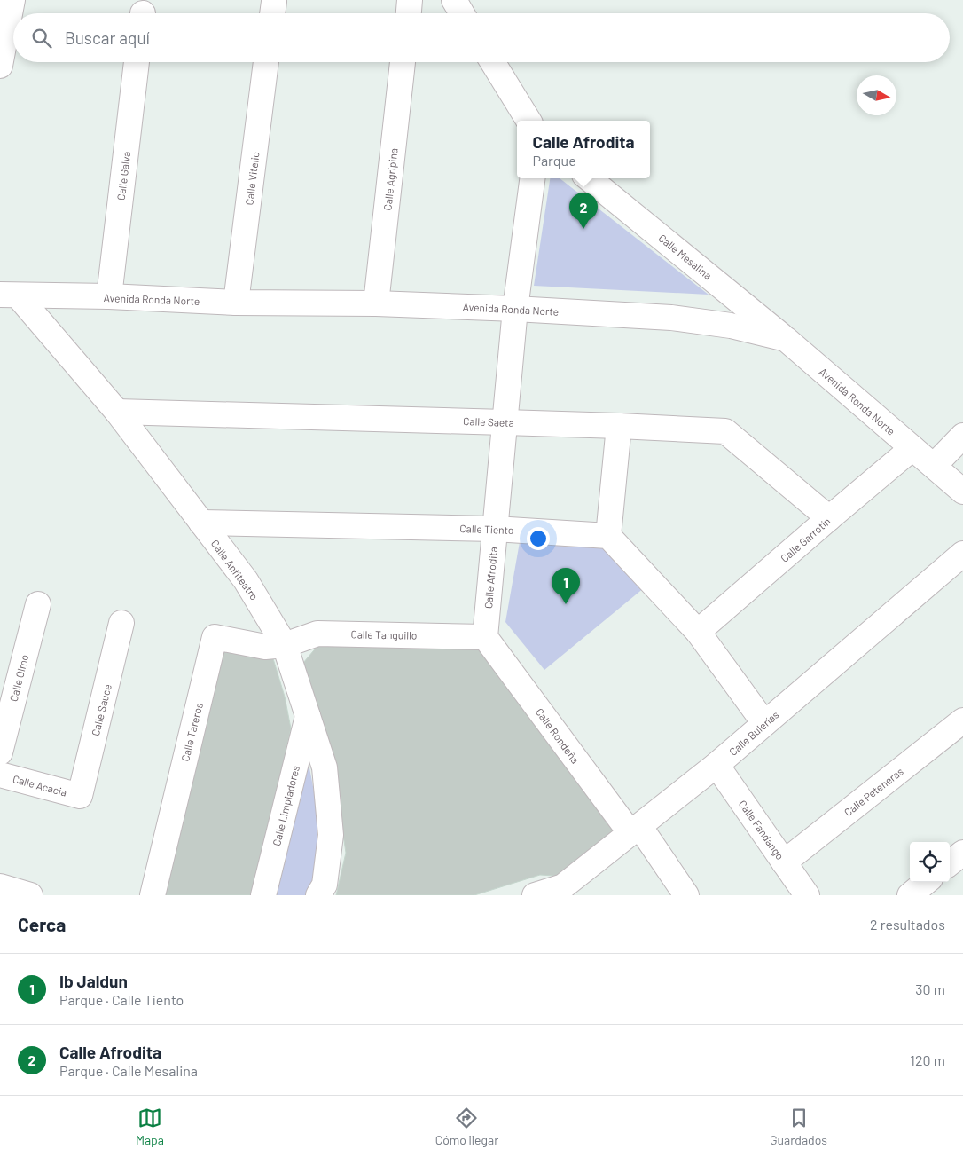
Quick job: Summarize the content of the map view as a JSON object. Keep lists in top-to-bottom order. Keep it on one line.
{"streets":{"street":["Calle Galva","Calle Vitelio","Calle Agripina","Calle Mesalina","Avenida Ronda Norte","Calle Saeta","Calle Tiento","Calle Garrotín","Calle Anfiteatro","Calle Afrodita","Calle Tanguillo","Calle Olmo","Calle Sauce","Calle Tareros","Calle Bulerías","Calle Rondeña","Calle Acacia","Calle Peteneras","Calle Limpiadores","Calle Fandango"]},"crossings":[["Calle Galva","Avenida Ronda Norte"],["Calle Vitelio","Avenida Ronda Norte"],["Calle Agripina","Avenida Ronda Norte"],["Calle Mesalina","Avenida Ronda Norte"],["Avenida Ronda Norte","Calle Garrotín"],["Avenida Ronda Norte","Calle Anfiteatro"],["Avenida Ronda Norte","Calle Afrodita"],["Calle Saeta","Calle Garrotín"],["Calle Saeta","Calle Anfiteatro"],["Calle Saeta","Calle Afrodita"],["Calle Tiento","Calle Anfiteatro"],["Calle Tiento","Calle Afrodita"],["Calle Anfiteatro","Calle Tanguillo"],["Calle Anfiteatro","Calle Tareros"],["Calle Anfiteatro","Calle Limpiadores"],["Calle Afrodita","Calle Tanguillo"],["Calle Afrodita","Calle Rondeña"],["Calle Tanguillo","Calle Tareros"],["Calle Tanguillo","Calle Rondeña"],["Calle Sauce","Calle Acacia"],["Calle Bulerías","Calle Rondeña"],["Calle Bulerías","Calle Fandango"],["Calle Peteneras","Calle Fandango"]],"north":"right","page":{"search":"Buscar aquí","popup":["Calle Afrodita","Parque"],"pins":["2","1"],"heading":["Cerca","2 resultados"],"list":[{"mark":"1","name":"Ib Jaldun","note":"Parque · Calle Tiento","value":"30 m"},{"mark":"2","name":"Calle Afrodita","note":"Parque · Calle Mesalina","value":"120 m"}],"nav":["Mapa","Cómo llegar","Guardados"]}}
